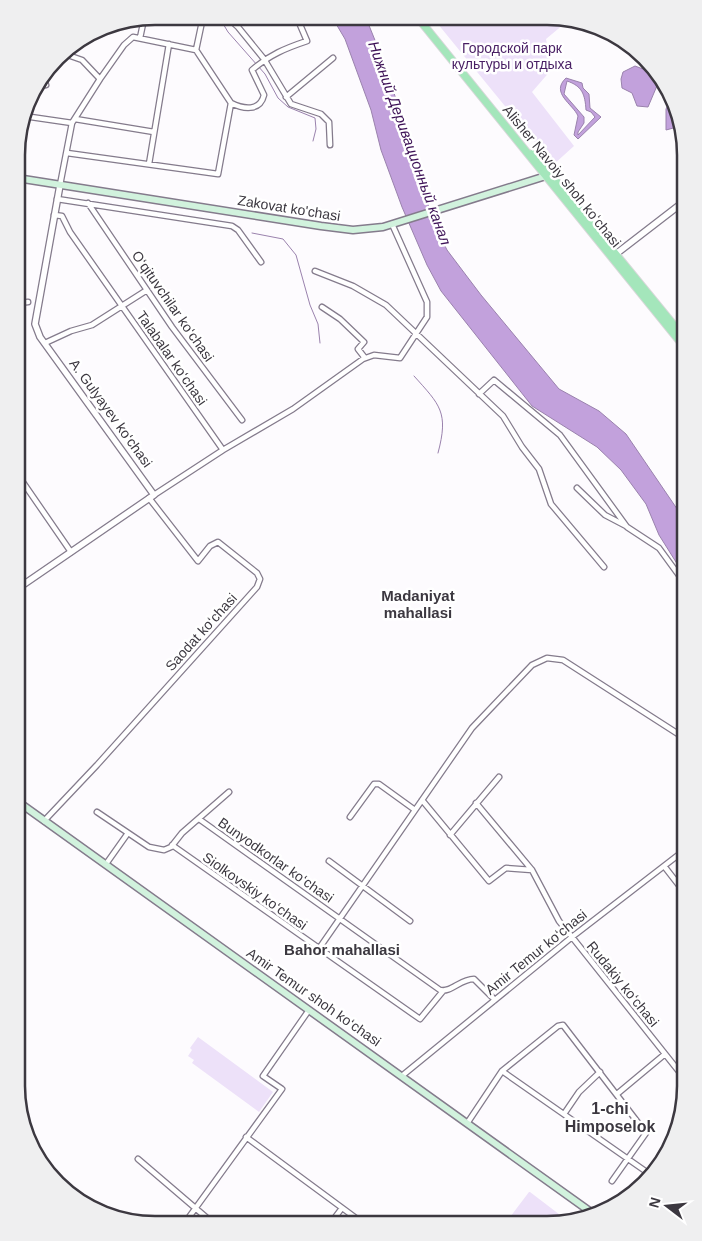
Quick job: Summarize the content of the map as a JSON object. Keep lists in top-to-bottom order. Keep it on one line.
{"streets":{"main road":["Alisher Navoiy shoh koʻchasi","Zakovat ko'chasi","Amir Temur shoh ko‘chasi"],"street":["O‘qituvchilar ko‘chasi","Talabalar ko‘chasi","A. Gulyayev ko‘chasi","Saodat ko‘chasi","Bunyodkorlar ko‘chasi","Siolkovskiy ko‘chasi","Amir Temur ko‘chasi","Rudakiy ko‘chasi"]},"crossings":[["Alisher Navoiy shoh koʻchasi","Zakovat ko'chasi"],["Zakovat ko'chasi","A. Gulyayev ko‘chasi"],["Talabalar ko‘chasi","A. Gulyayev ko‘chasi"],["A. Gulyayev ko‘chasi","Saodat ko‘chasi"],["Saodat ko‘chasi","Amir Temur shoh ko‘chasi"],["Bunyodkorlar ko‘chasi","Siolkovskiy ko‘chasi"],["Amir Temur ko‘chasi","Rudakiy ko‘chasi"],["Amir Temur ko‘chasi","Amir Temur shoh ko‘chasi"]],"districts":["Madaniyat mahallasi","Bahor mahallasi","1-chi Himposelok"],"water":["Нижний Деривационный канал"],"parks":["Городской парк культуры и отдыха"],"north":"left"}
